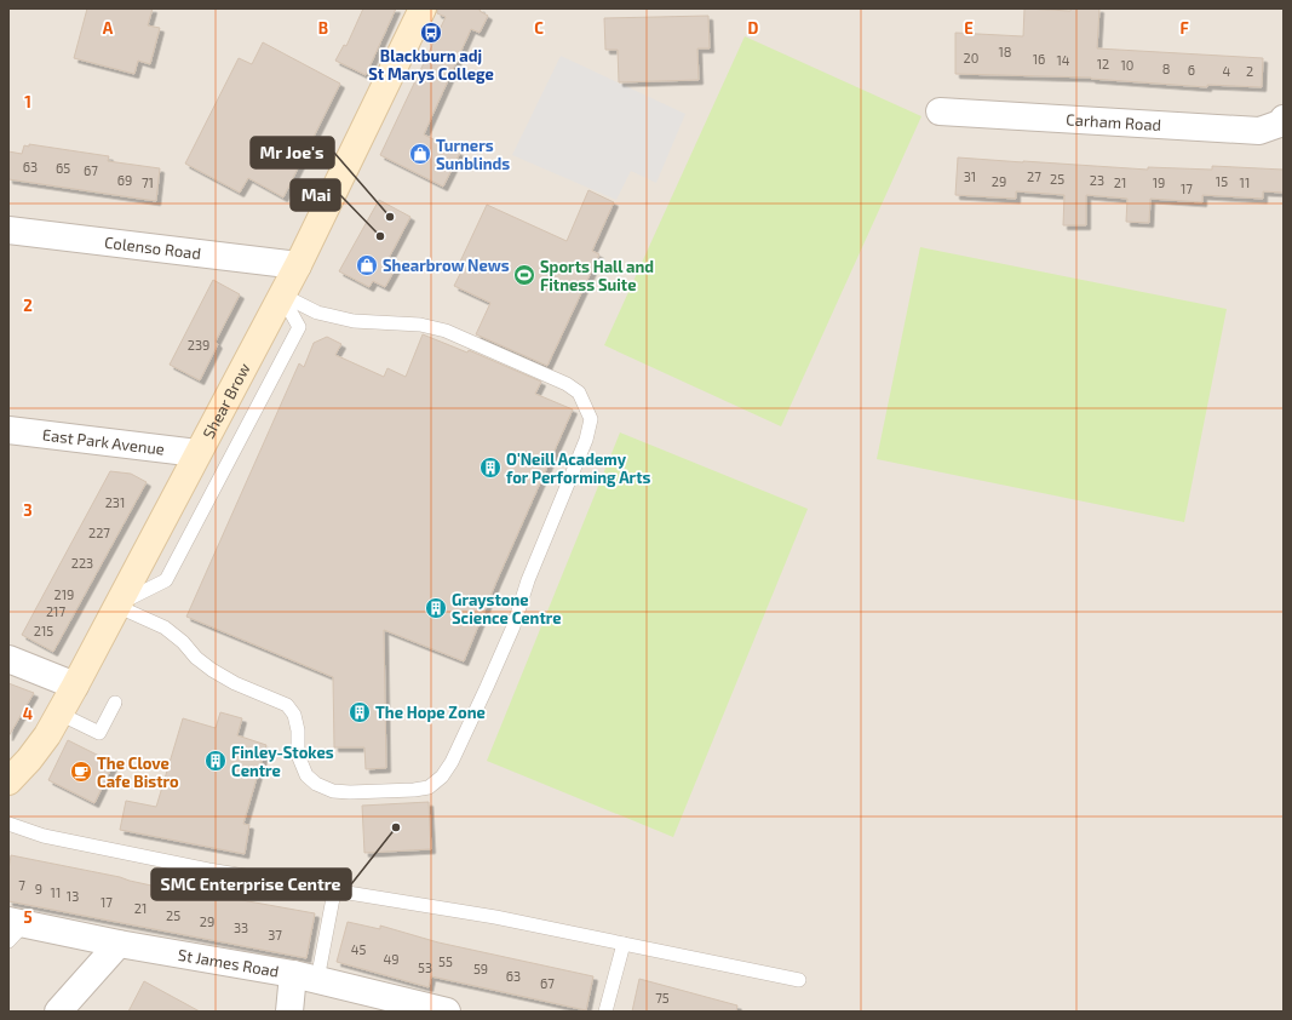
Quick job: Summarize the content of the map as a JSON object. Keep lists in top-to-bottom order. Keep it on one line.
{"streets":{"main road":["Shear Brow"],"street":["Carham Road","Colenso Road","East Park Avenue","St James Road"]},"crossings":[["Colenso Road","Shear Brow"],["Shear Brow","East Park Avenue"]],"places":{"bus stop":["Blackburn adj St Marys College"],"shop":["Turners Sunblinds","Shearbrow News"],"other":["Mr Joe's","Mai","SMC Enterprise Centre"],"sports":["Sports Hall and Fitness Suite"],"building":["O'Neill Academy for Performing Arts","Graystone Science Centre","The Hope Zone","Finley-Stokes Centre"],"cafe":["The Clove Cafe Bistro"]},"house_numbers":["18","20","16","14","12","10","8","6","4","2","63","65","67","31","27","25","69","23","29","15","71","21","19","11","17","239","231","227","223","219","217","215","7","9","11","13","17","21","25","29","33","37","45","49","55","53","59","63","67","75"],"grid":{"columns":["A","B","C","D","E","F"],"rows":["1","2","3","4","5"]}}
